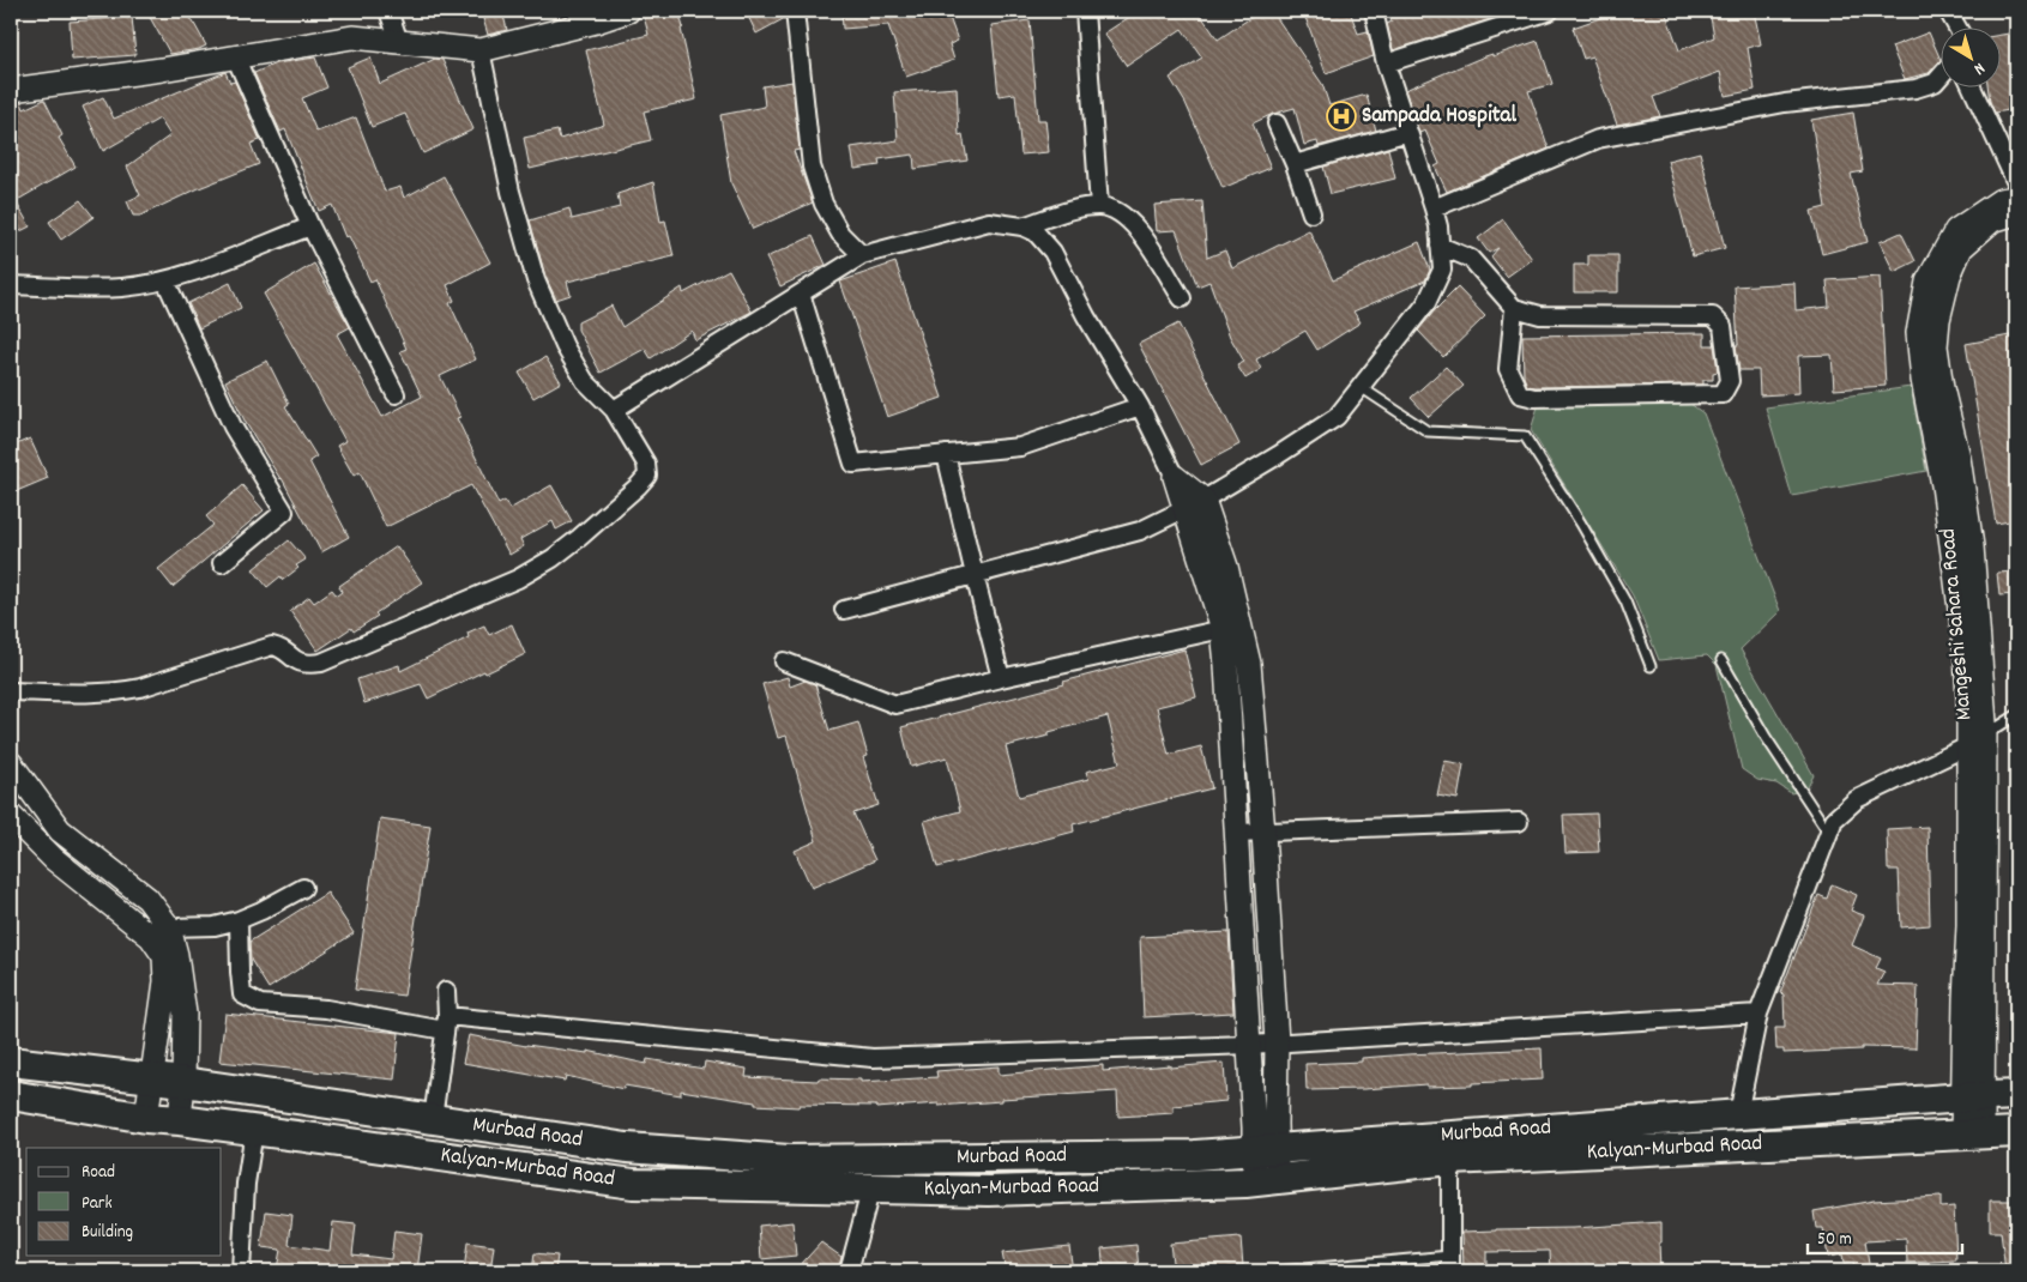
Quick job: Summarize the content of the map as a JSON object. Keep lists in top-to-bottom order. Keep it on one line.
{"streets":{"highway":["Murbad Road","Kalyan-Murbad Road"],"street":["Mangeshi Sahara Road"]},"crossings":[["Mangeshi Sahara Road","Murbad Road"],["Mangeshi Sahara Road","Kalyan-Murbad Road"],["Murbad Road","Kalyan-Murbad Road"]],"places":{"hospital":["Sampada Hospital"]},"legend":["Road","Park","Building"],"scale_bar":"50 m","north":"bottom right"}
